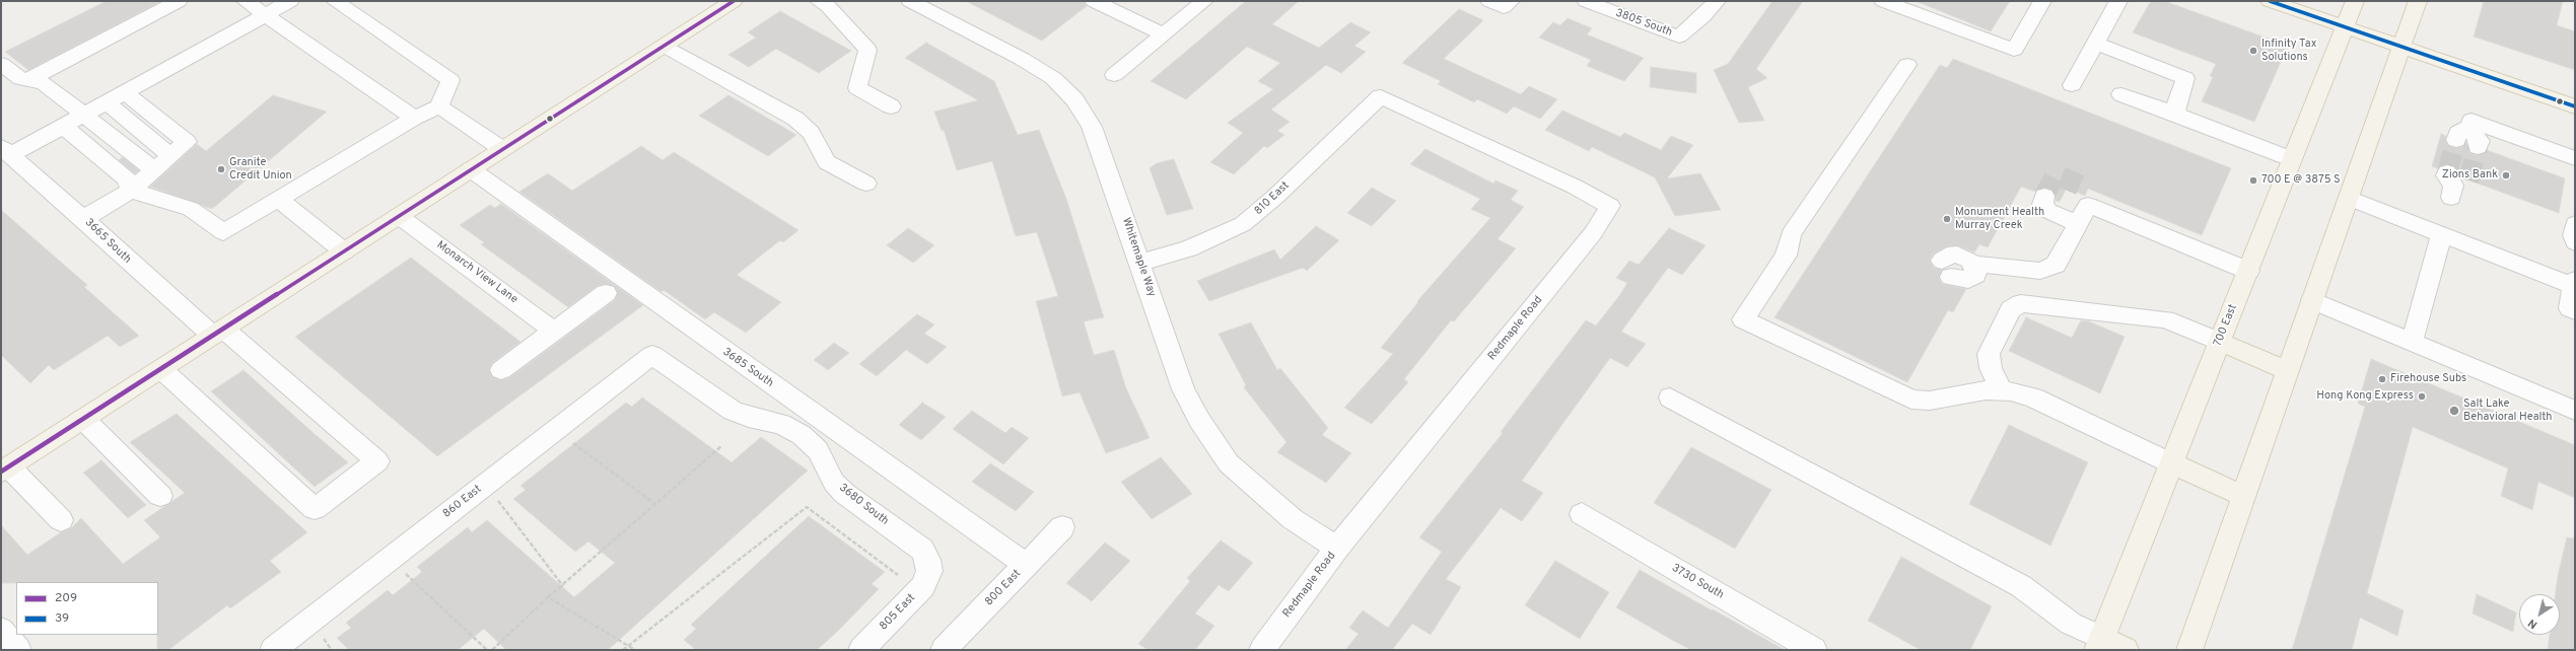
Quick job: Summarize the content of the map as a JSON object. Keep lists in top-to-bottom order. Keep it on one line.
{"streets":{"main road":["700 East"],"street":["3805 South","810 East","3665 South","Whitemaple Way","Monarch View Lane","Redmaple Road","3685 South","860 East","3680 South","3730 South","800 East","805 East"]},"crossings":[["810 East","Whitemaple Way"],["810 East","Redmaple Road"],["Whitemaple Way","Redmaple Road"],["3685 South","800 East"],["860 East","3680 South"],["3680 South","805 East"]],"places":["Infinity Tax Solutions","Granite Credit Union","Zions Bank","700 E @ 3875 S","Monument Health Murray Creek","Firehouse Subs","Hong Kong Express","Salt Lake Behavioral Health"],"lines":["transit line 209","transit line 39"],"legend":["209","39"],"north":"bottom left"}
